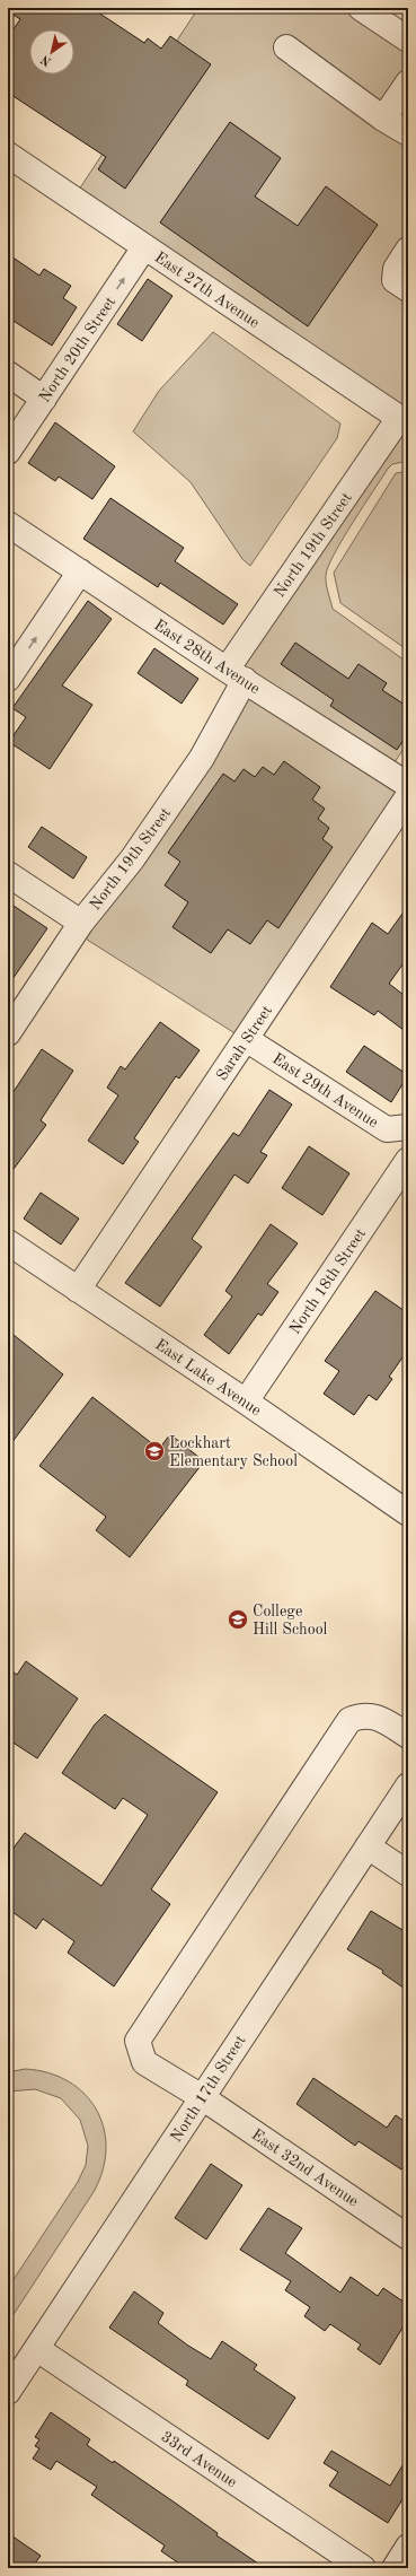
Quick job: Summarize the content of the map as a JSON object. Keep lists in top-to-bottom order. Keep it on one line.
{"streets":{"street":["East 27th Avenue","North 20th Street","North 19th Street","East 28th Avenue","Sarah Street","East 29th Avenue","North 18th Street","East Lake Avenue","North 17th Street","East 32nd Avenue","33rd Avenue"]},"crossings":[["East 27th Avenue","North 20th Street"],["East 27th Avenue","North 19th Street"],["North 19th Street","East 28th Avenue"],["East 28th Avenue","Sarah Street"],["Sarah Street","East 29th Avenue"],["Sarah Street","East Lake Avenue"],["North 18th Street","East Lake Avenue"],["North 17th Street","East 32nd Avenue"],["North 17th Street","33rd Avenue"]],"one_way":["North 20th Street"],"places":{"school or university":["Lockhart Elementary School","College Hill School"]},"north":"bottom left"}
